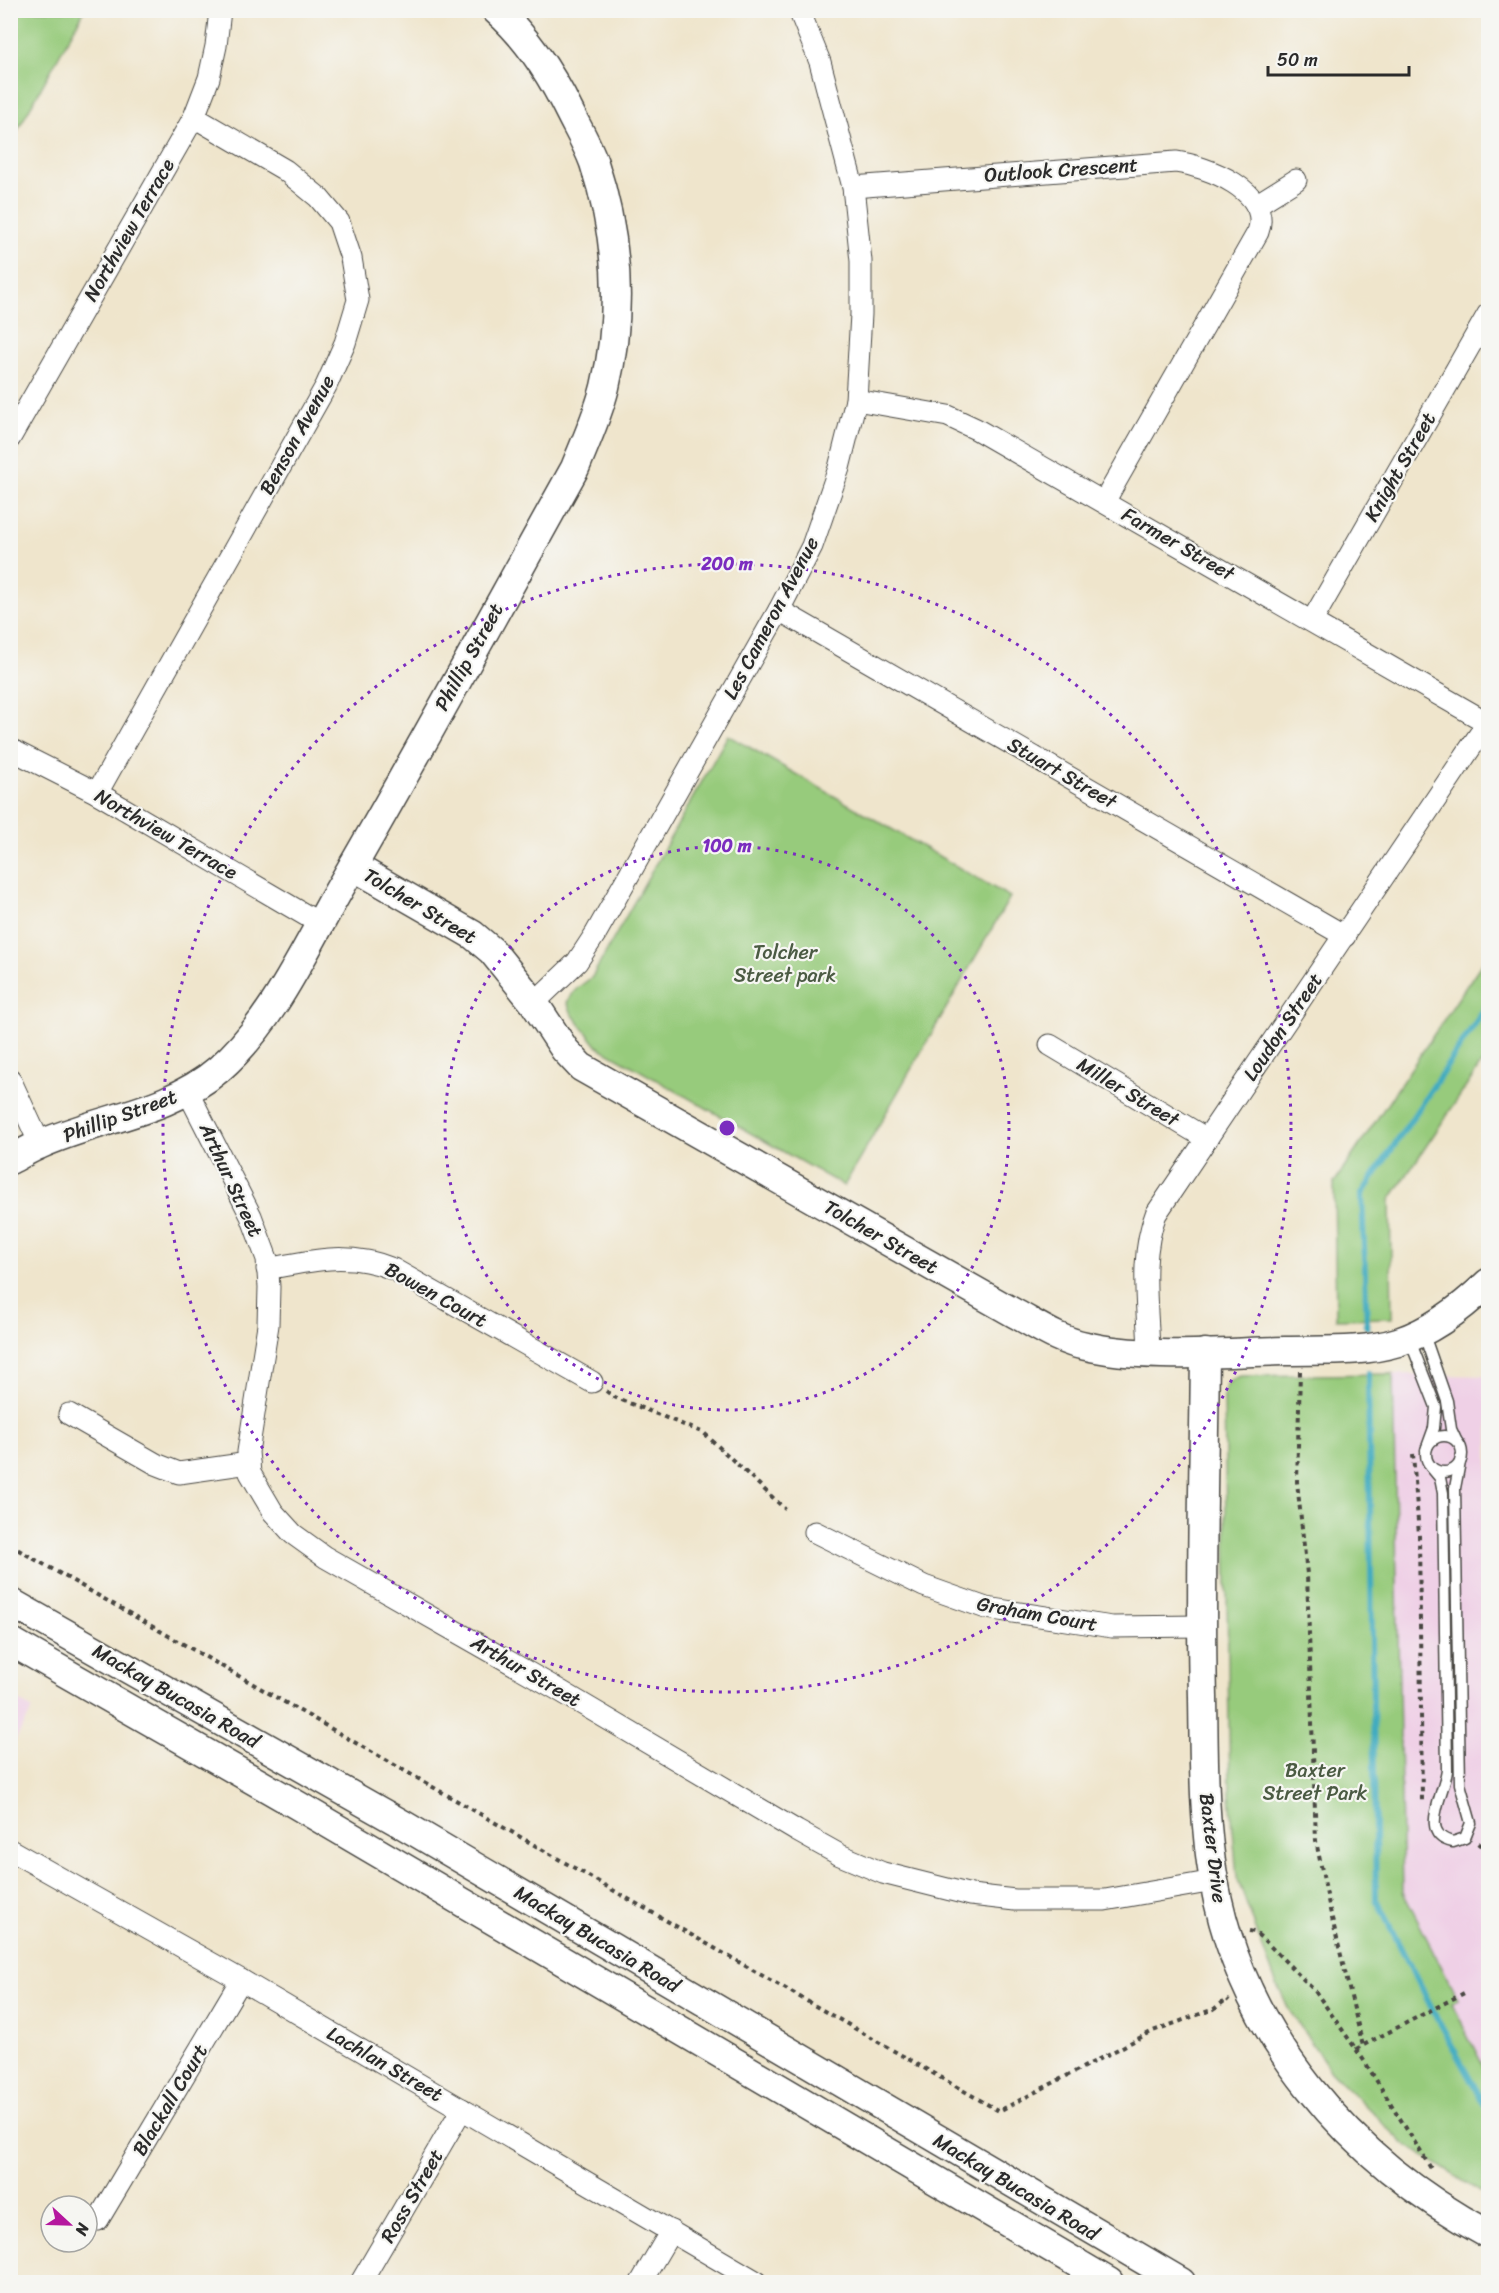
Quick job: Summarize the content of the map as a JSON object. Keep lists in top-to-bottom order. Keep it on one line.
{"streets":{"street":["Outlook Crescent","Northview Terrace","Benson Avenue","Knight Street","Farmer Street","Les Cameron Avenue","Phillip Street","Stuart Street","Tolcher Street","Loudon Street","Miller Street","Arthur Street","Bowen Court","Graham Court","Mackay Bucasia Road","Baxter Drive","Lachlan Street","Blackall Court","Ross Street"]},"crossings":[["Outlook Crescent","Les Cameron Avenue"],["Northview Terrace","Benson Avenue"],["Northview Terrace","Phillip Street"],["Knight Street","Farmer Street"],["Farmer Street","Les Cameron Avenue"],["Farmer Street","Loudon Street"],["Les Cameron Avenue","Stuart Street"],["Les Cameron Avenue","Tolcher Street"],["Phillip Street","Tolcher Street"],["Phillip Street","Arthur Street"],["Stuart Street","Loudon Street"],["Tolcher Street","Loudon Street"],["Tolcher Street","Baxter Drive"],["Loudon Street","Miller Street"],["Arthur Street","Bowen Court"],["Arthur Street","Baxter Drive"],["Graham Court","Baxter Drive"],["Lachlan Street","Blackall Court"],["Lachlan Street","Ross Street"]],"parks":["Tolcher Street park","Baxter Street Park"],"scale_bar":"50 m","north":"right","rings":["200 m","100 m"]}
